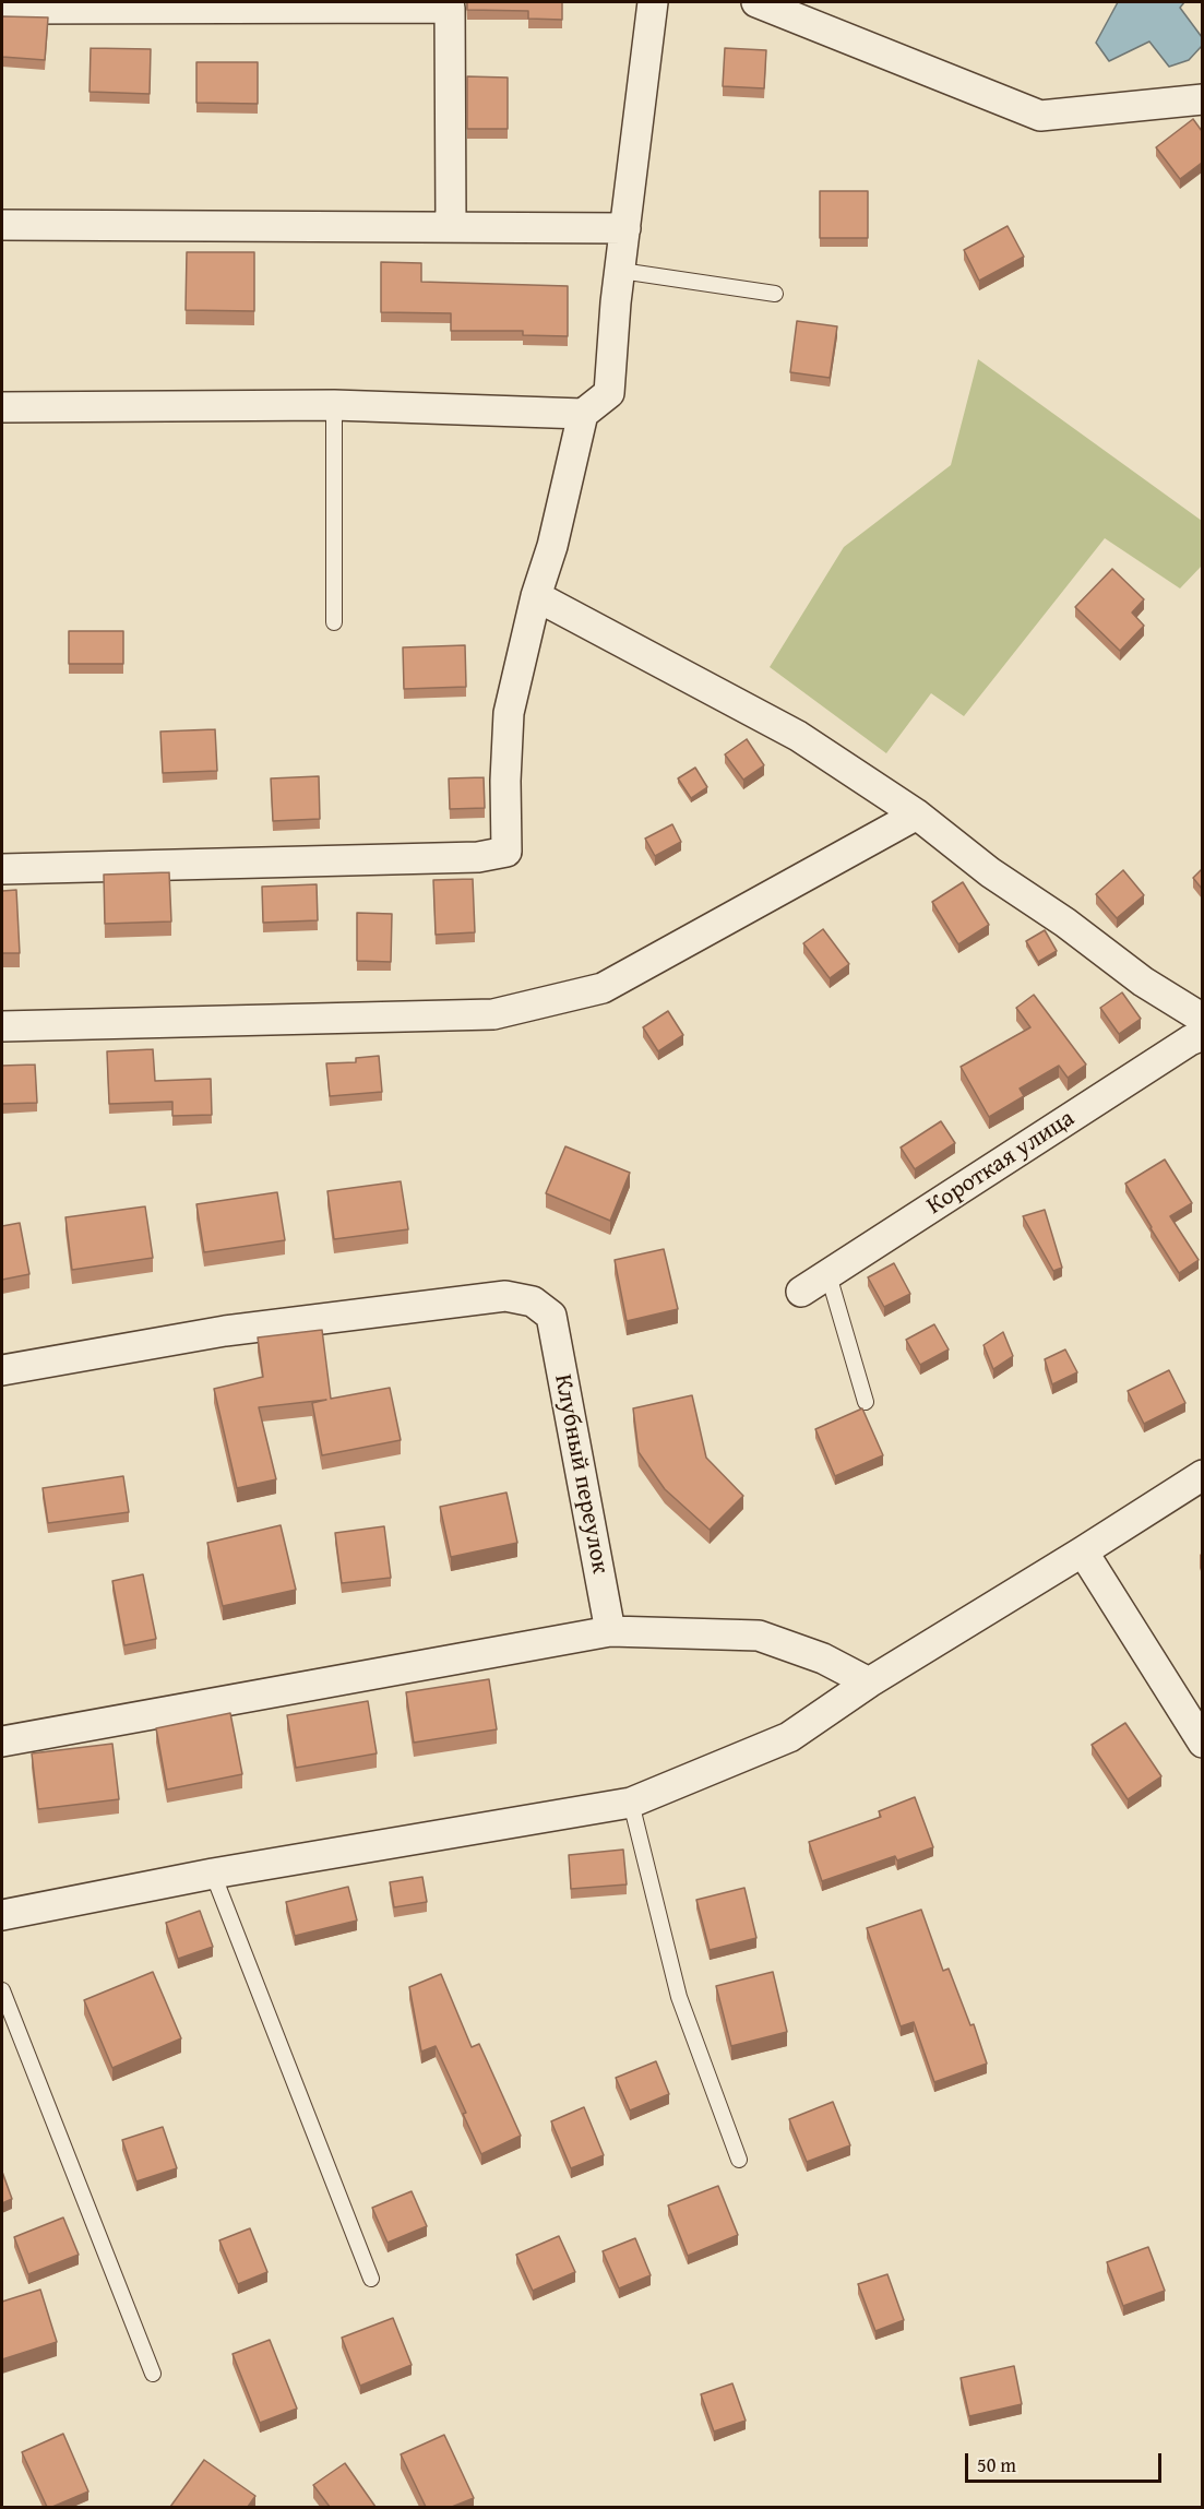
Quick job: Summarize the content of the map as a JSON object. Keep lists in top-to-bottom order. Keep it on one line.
{"streets":{"street":["Короткая улица","Клубный переулок"]},"scale_bar":"50 m"}
